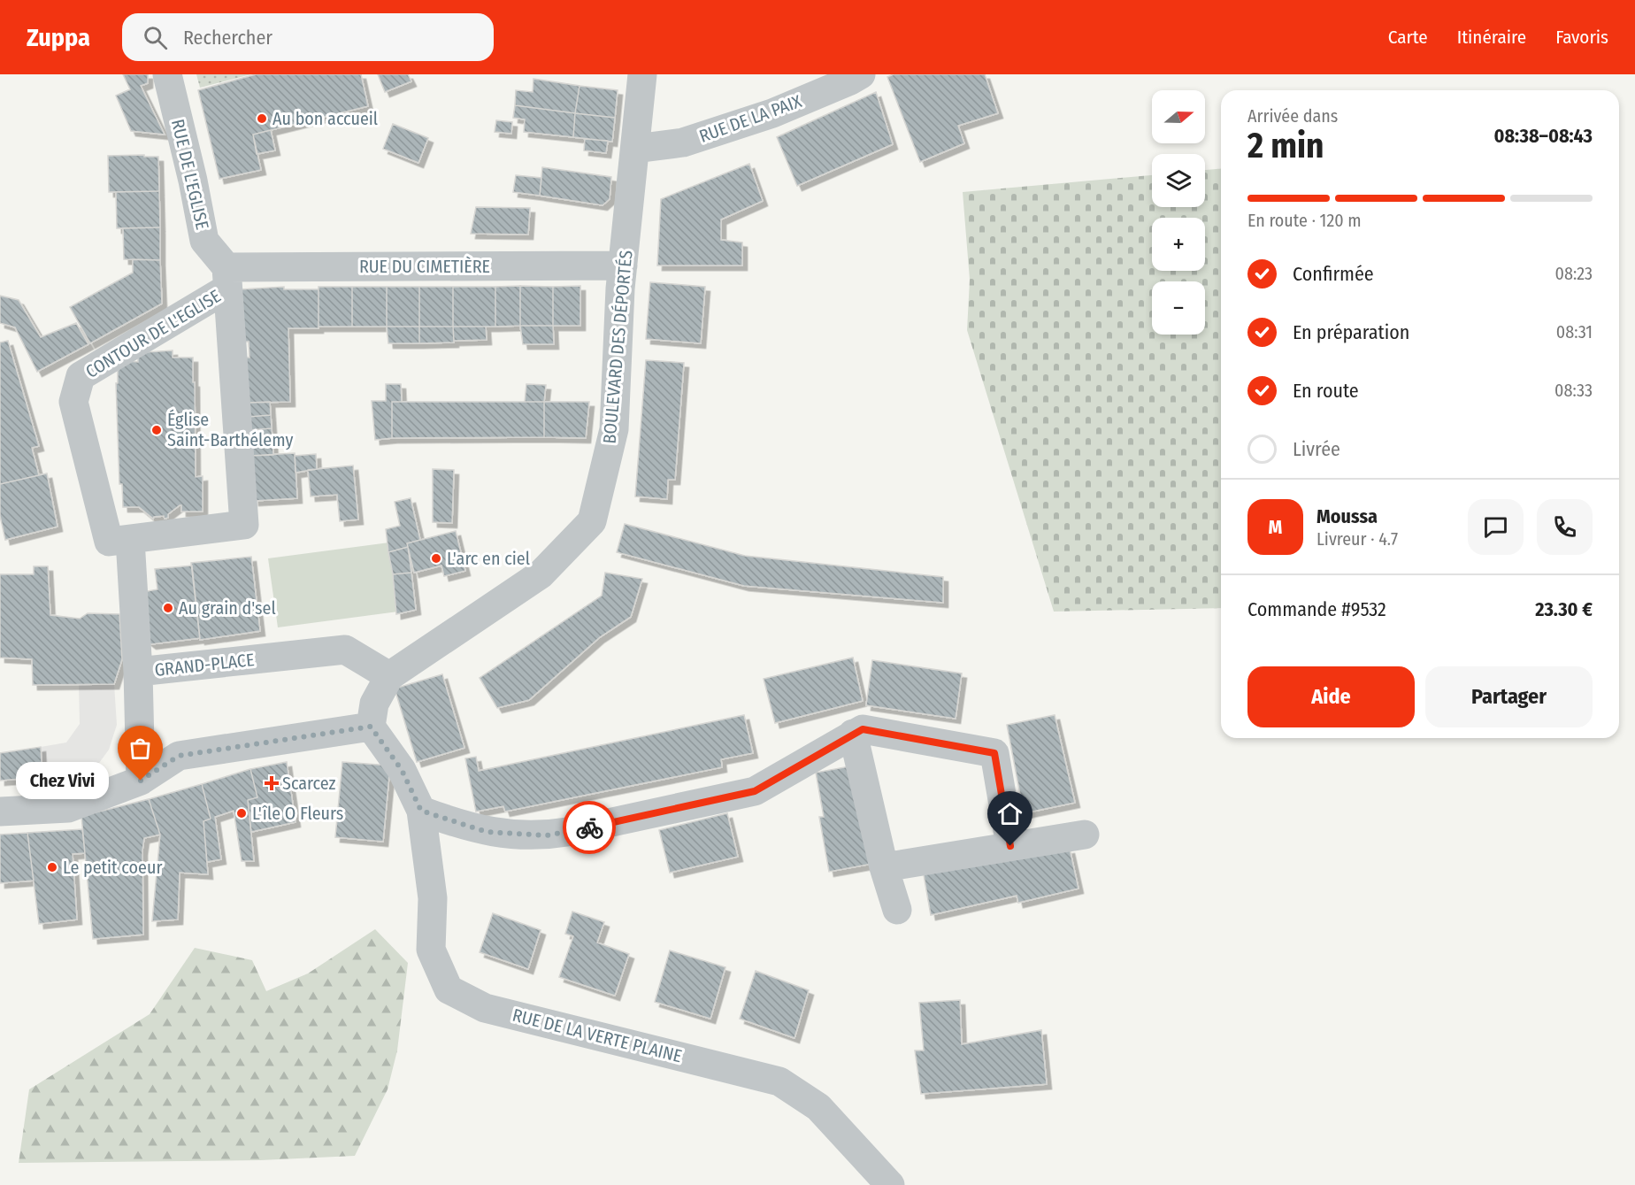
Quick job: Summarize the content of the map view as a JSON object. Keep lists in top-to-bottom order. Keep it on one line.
{"streets":{"street":["RUE DE LA PAIX","RUE DE L'EGLISE","RUE DU CIMETIÈRE","CONTOUR DE L'EGLISE","BOULEVARD DES DÉPORTÉS","GRAND-PLACE","RUE DE LA VERTE PLAINE"]},"crossings":[["RUE DE LA PAIX","BOULEVARD DES DÉPORTÉS"],["RUE DE L'EGLISE","RUE DU CIMETIÈRE"],["RUE DE L'EGLISE","CONTOUR DE L'EGLISE"],["RUE DU CIMETIÈRE","CONTOUR DE L'EGLISE"],["RUE DU CIMETIÈRE","BOULEVARD DES DÉPORTÉS"],["BOULEVARD DES DÉPORTÉS","GRAND-PLACE"]],"places":{"other":["Au bon accueil","Église Saint-Barthélemy","L'arc en ciel","Au grain d'sel","Chez Vivi","L'île O Fleurs","Le petit coeur"],"health":["Scarcez"]},"north":"right","page":{"header":"Zuppa","search":"Rechercher","nav":["Carte","Itinéraire","Favoris"],"map_buttons":["+","−"],"heading":["2 min","Arrivée dans","08:38–08:43"],"panel":["Moussa","Livreur · 4.7","Commande #9532","23.30 €"],"bar":"En route · 120 m","list":[["Confirmée","08:23"],["En préparation","08:31"],["En route","08:33"],"Livrée"],"round":"M","buttons":["Aide","Partager"],"bubble":"Chez Vivi"}}
